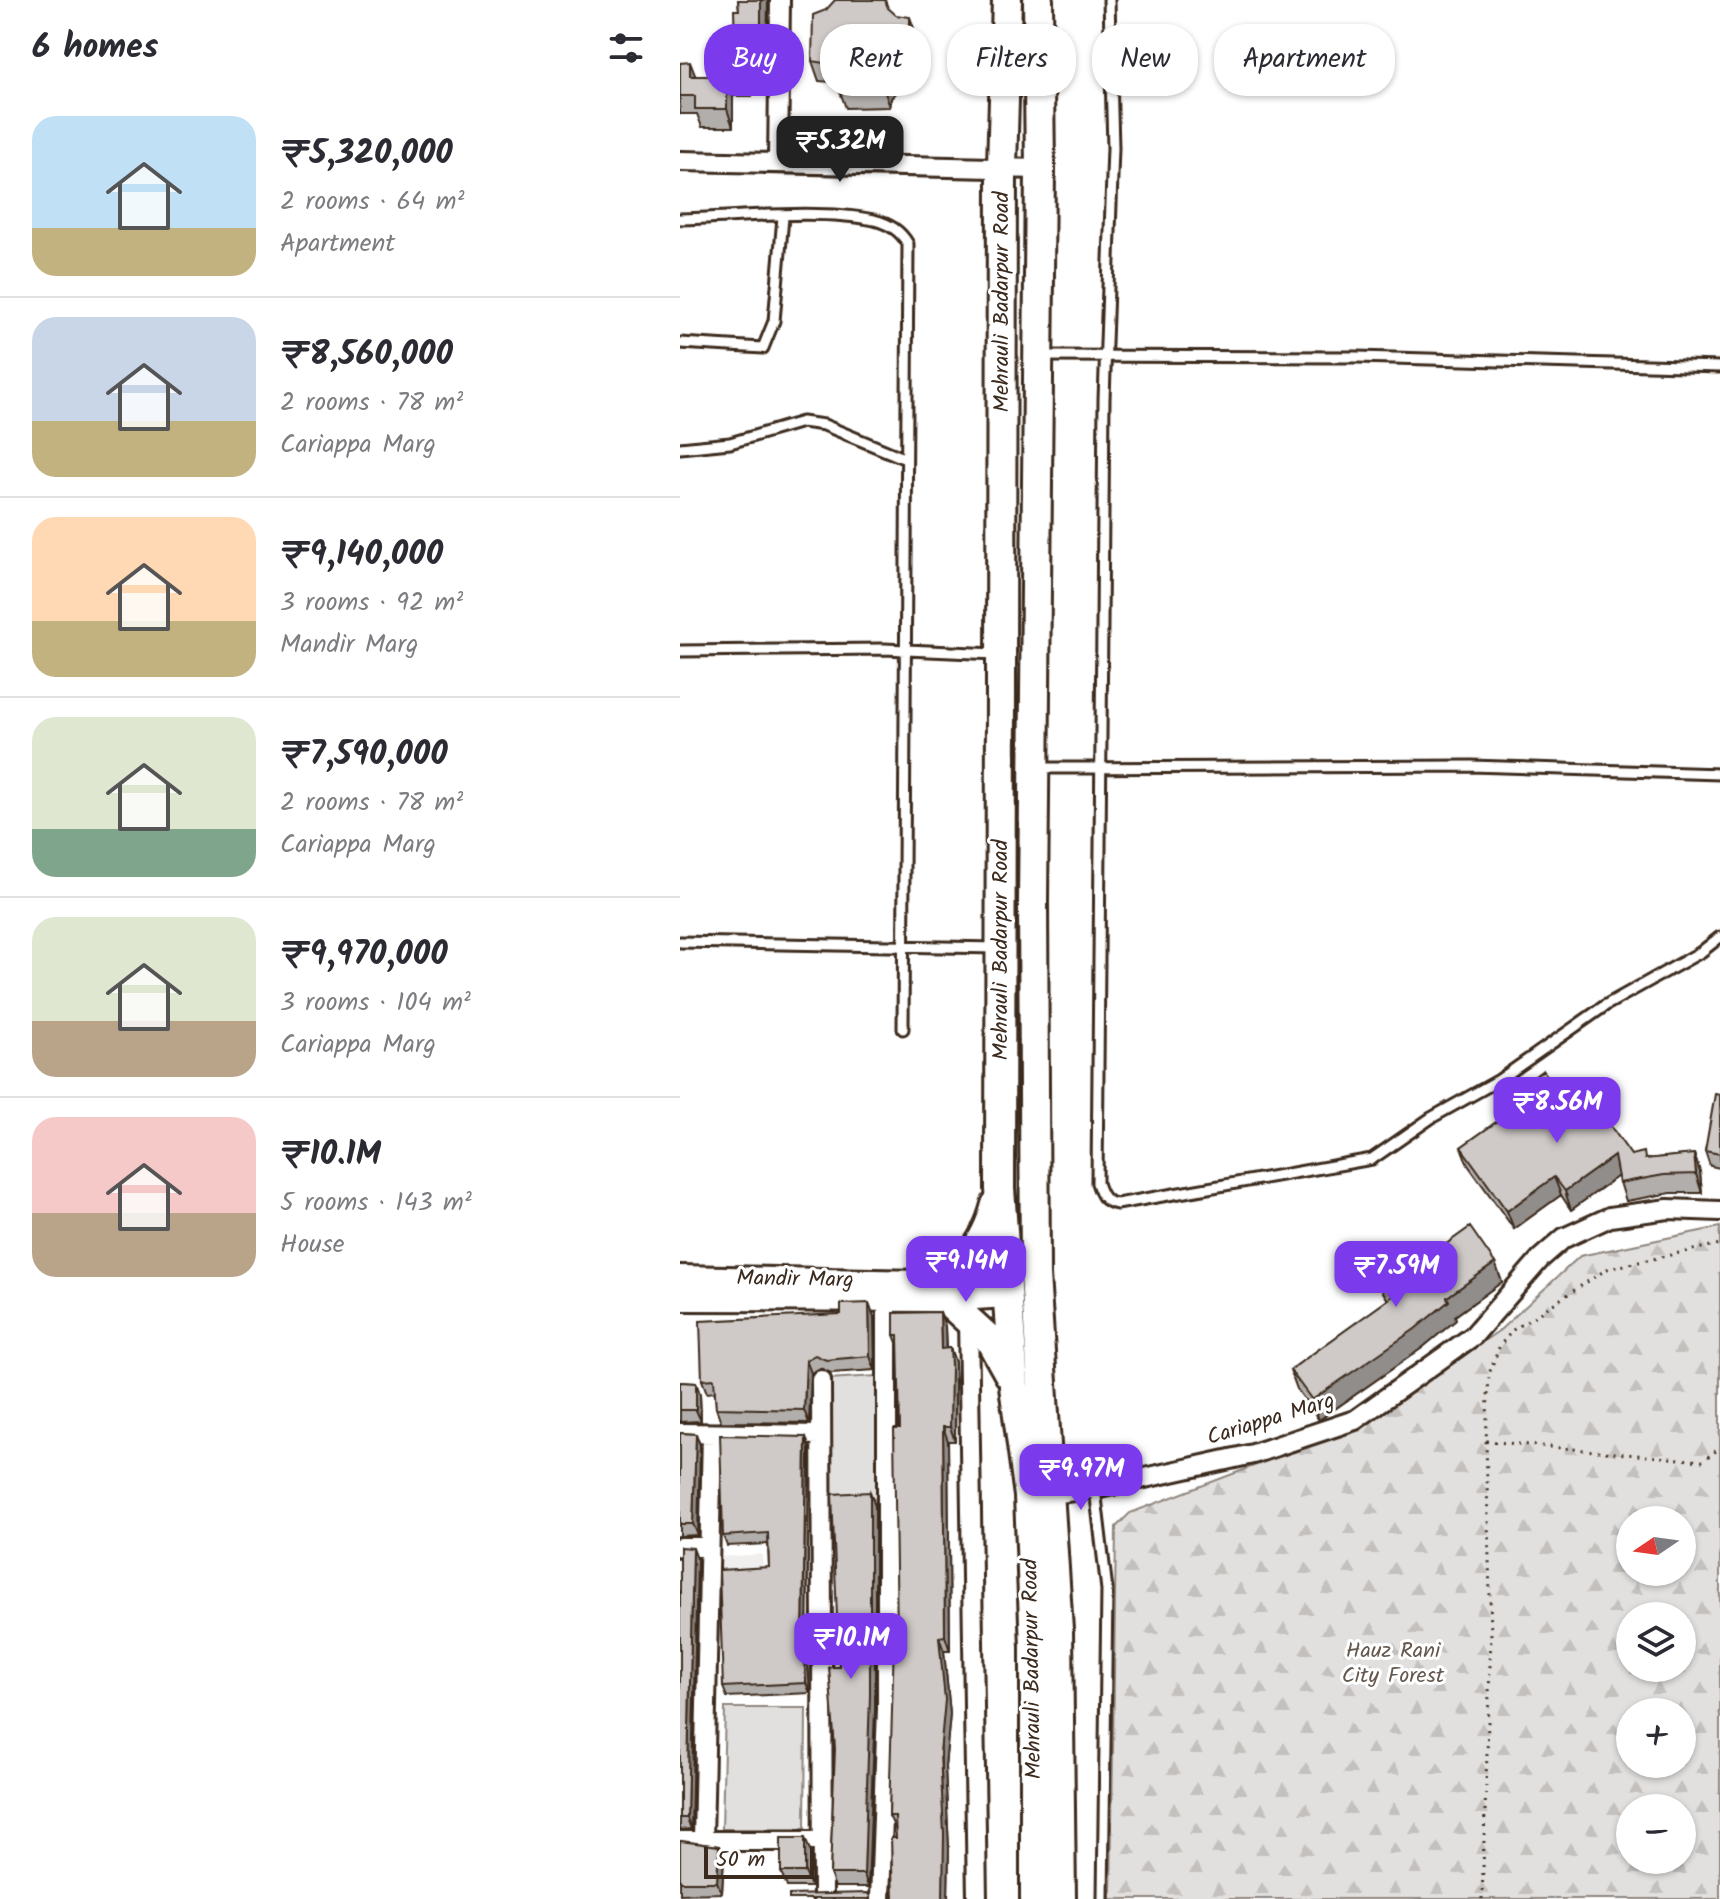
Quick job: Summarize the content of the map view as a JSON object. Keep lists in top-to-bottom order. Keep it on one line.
{"streets":{"main road":["Mehrauli Badarpur Road","Mandir Marg"],"street":["Cariappa Marg"]},"crossings":[["Mehrauli Badarpur Road","Mandir Marg"],["Mehrauli Badarpur Road","Cariappa Marg"]],"parks":["Hauz Rani City Forest"],"scale_bar":"50 m","north":"left","page":{"heading":"6 homes","chip":["Buy","Rent","Filters","New","Apartment"],"list":[{"name":"₹5,320,000","note":"2 rooms · 64 m² · Apartment"},{"name":"₹8,560,000","note":"2 rooms · 78 m² · Cariappa Marg"},{"name":"₹9,140,000","note":"3 rooms · 92 m² · Mandir Marg"},{"name":"₹7,590,000","note":"2 rooms · 78 m² · Cariappa Marg"},{"name":"₹9,970,000","note":"3 rooms · 104 m² · Cariappa Marg"},{"name":"₹10.1M","note":"5 rooms · 143 m² · House"}],"price":["₹5.32M","₹8.56M","₹9.14M","₹7.59M","₹9.97M","₹10.1M"],"map_buttons":["+","−"],"scale":"50 m"}}
